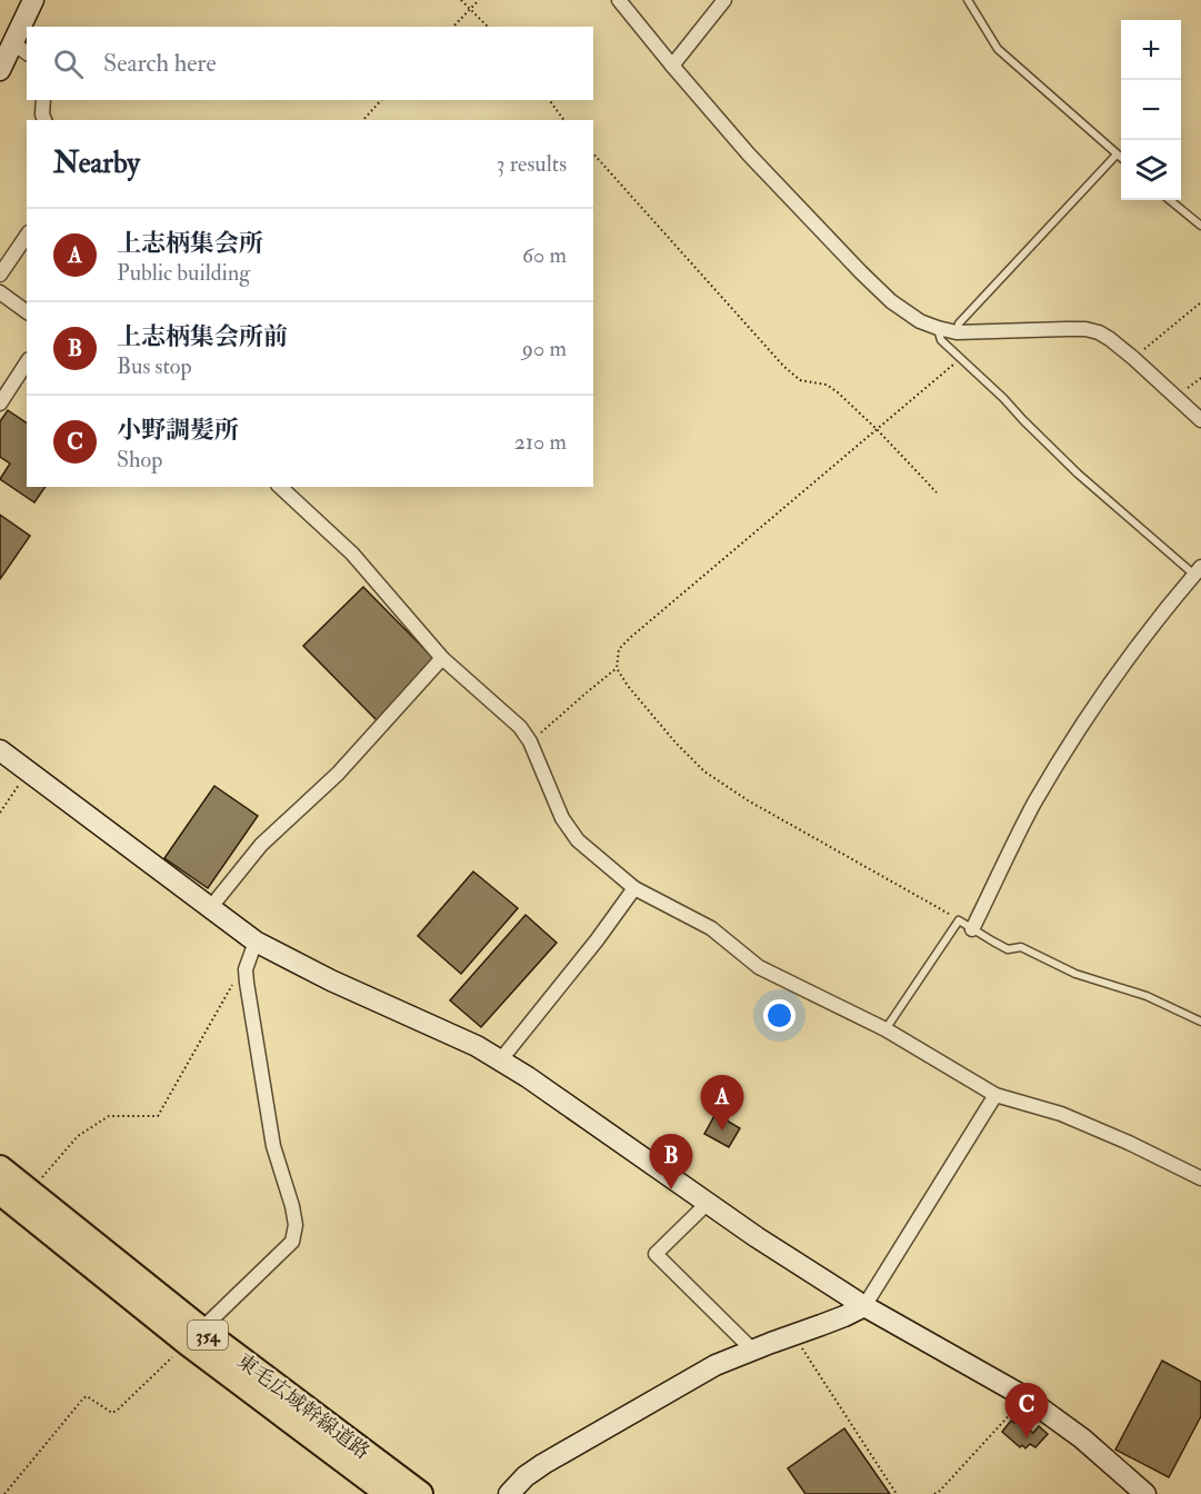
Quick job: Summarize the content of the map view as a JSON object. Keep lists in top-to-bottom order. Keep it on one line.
{"streets":{"highway":["354","東毛広域幹線道路"]},"page":{"map_buttons":["+","−"],"search":"Search here","heading":["Nearby","3 results"],"list":[{"mark":"A","name":"上志柄集会所","note":"Public building","value":"60 m"},{"mark":"B","name":"上志柄集会所前","note":"Bus stop","value":"90 m"},{"mark":"C","name":"小野調髪所","note":"Shop","value":"210 m"}],"pins":["A","B","C"]}}
